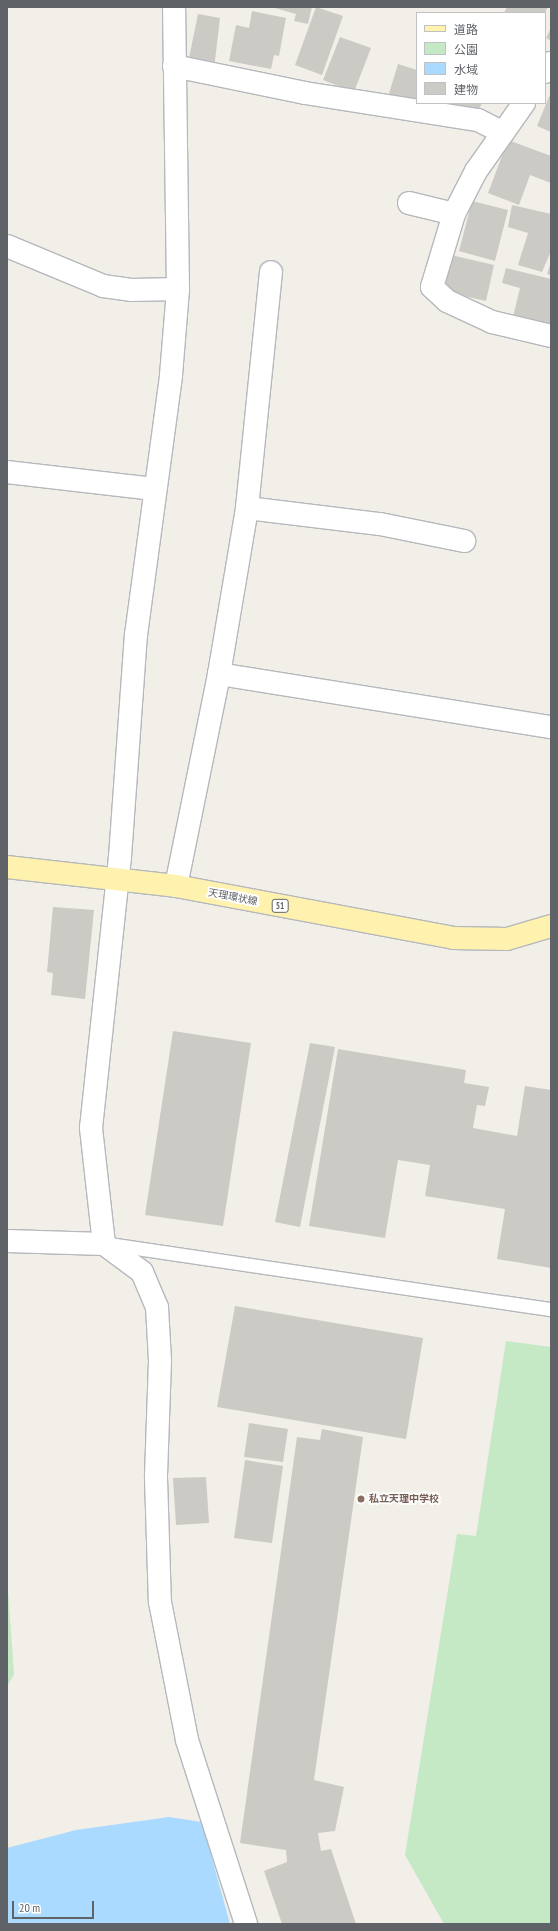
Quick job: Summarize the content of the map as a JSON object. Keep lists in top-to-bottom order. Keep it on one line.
{"streets":{"main road":["天理環状線","51"]},"places":["私立天理中学校"],"legend":["道路","公園","水域","建物"],"scale_bar":"20 m"}
